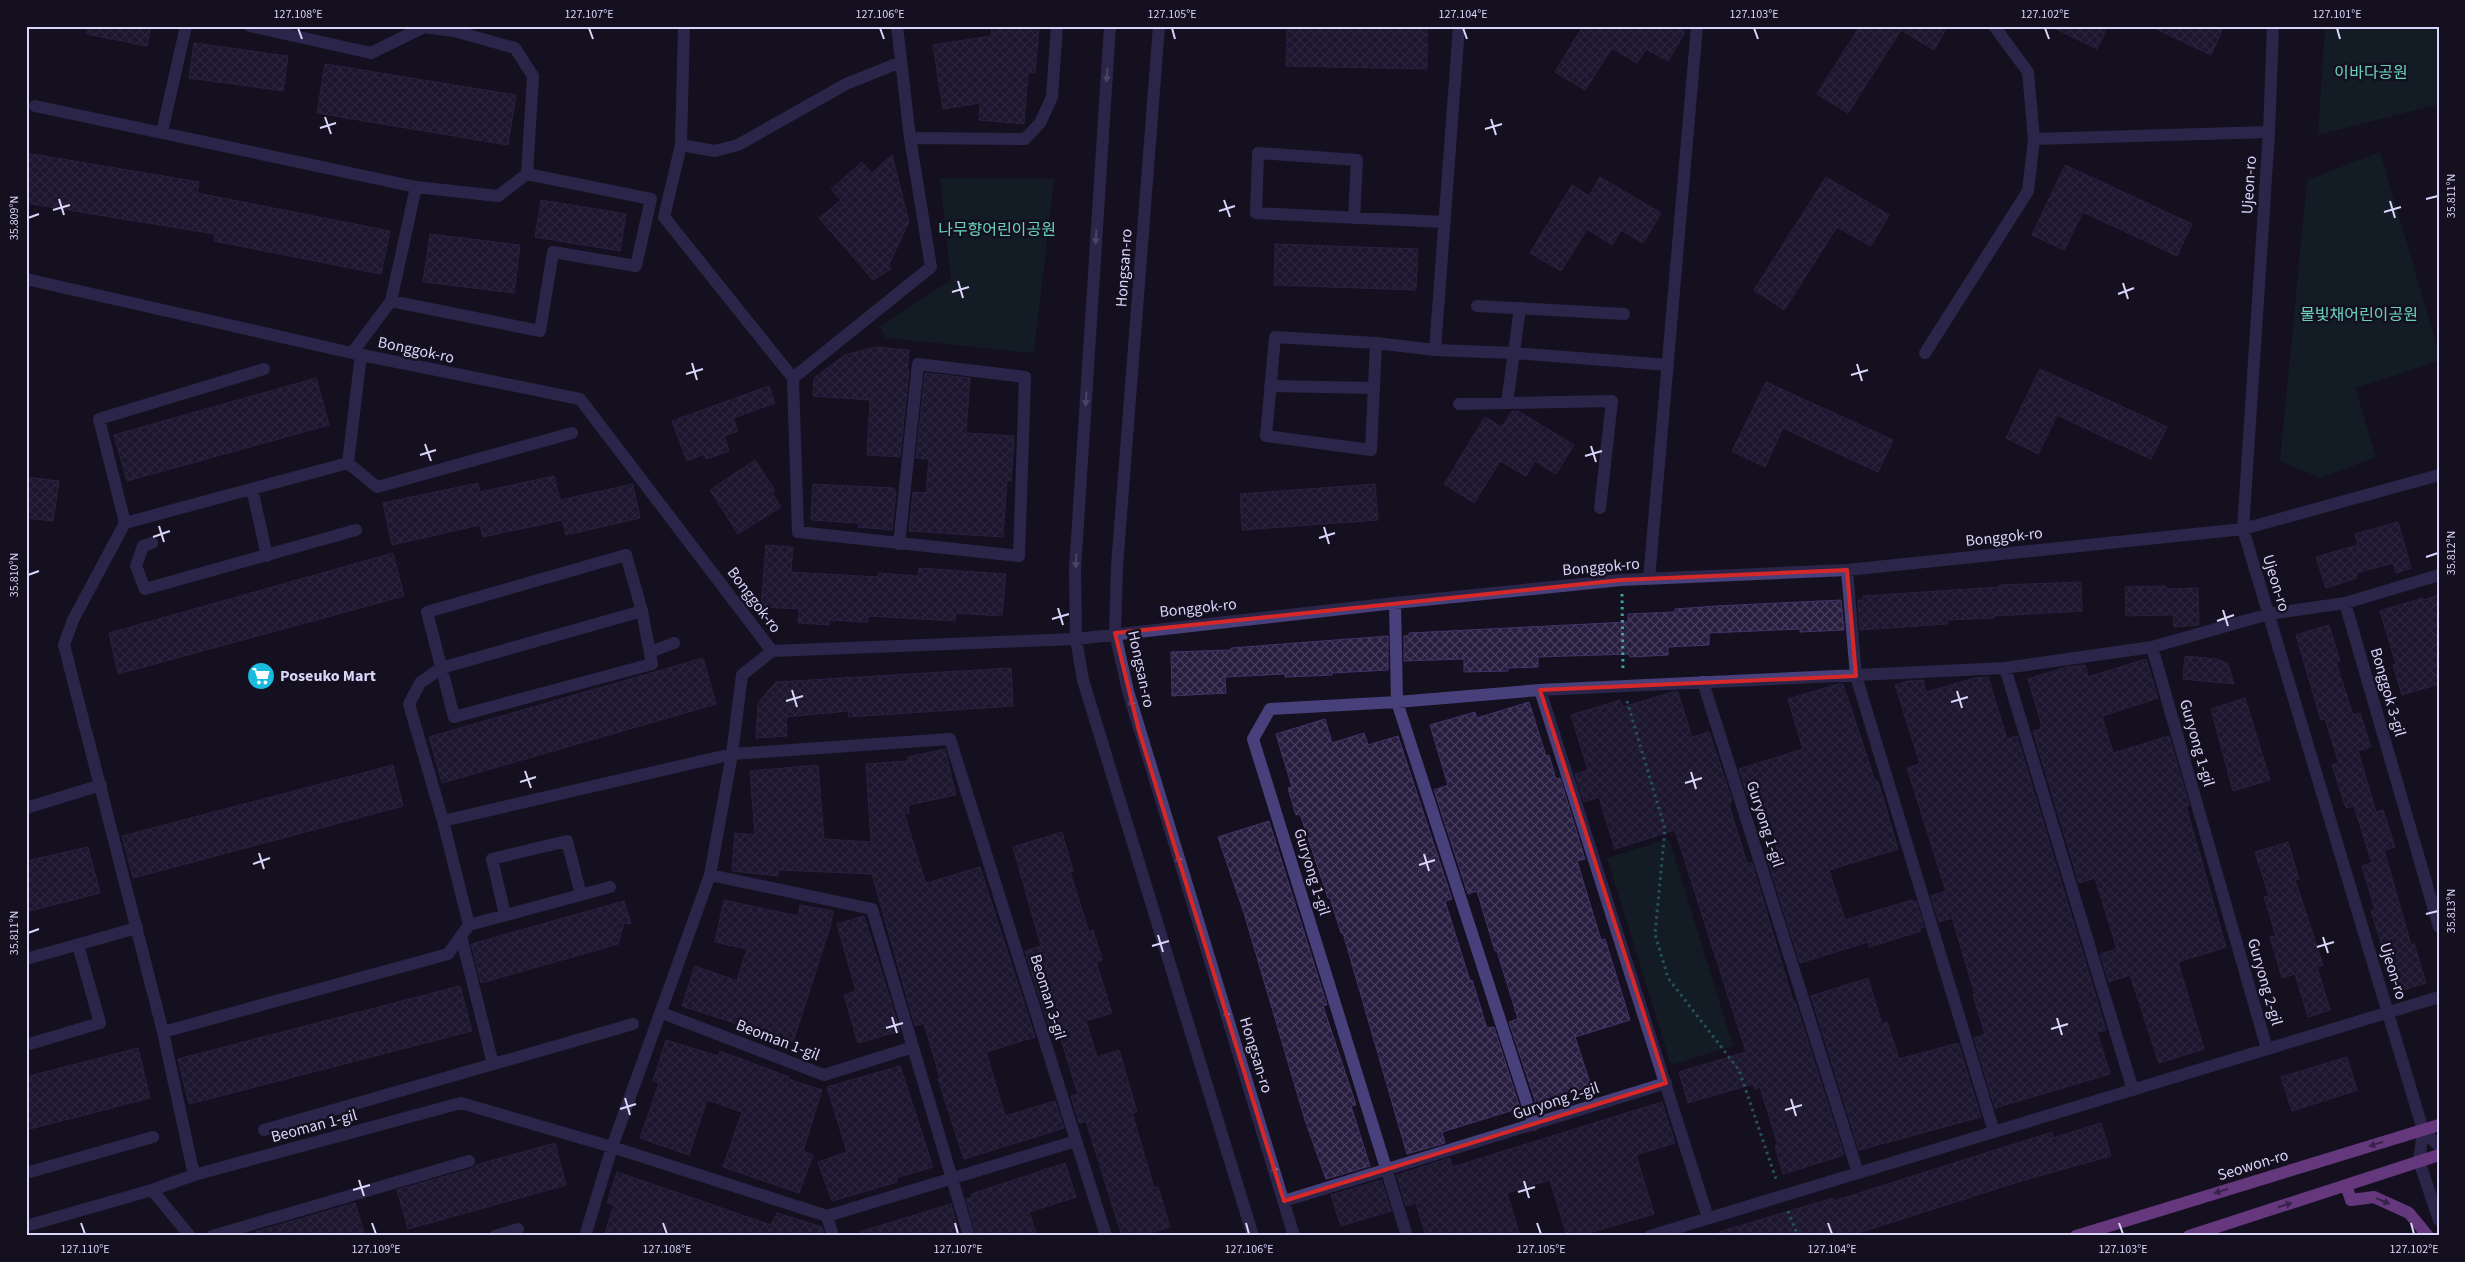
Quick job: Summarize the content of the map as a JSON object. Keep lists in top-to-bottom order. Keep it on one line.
{"streets":{"main road":["Seowon-ro"],"street":["Ujeon-ro","Hongsan-ro","Bonggok-ro","Bonggok 3-gil","Guryong 1-gil","Guryong 2-gil","Beoman 3-gil","Beoman 1-gil"]},"crossings":[["Ujeon-ro","Bonggok-ro"],["Ujeon-ro","Guryong 1-gil"],["Ujeon-ro","Seowon-ro"],["Hongsan-ro","Bonggok-ro"],["Hongsan-ro","Guryong 2-gil"],["Guryong 1-gil","Guryong 2-gil"]],"parks":["이바다공원","나무향어린이공원","물빛채어린이공원"],"places":{"supermarket":["Poseuko Mart"]},"coordinates":["127.108°E","127.107°E","127.106°E","127.105°E","127.104°E","127.103°E","127.102°E","127.101°E","35.811°N","35.809°N","35.812°N","35.810°N","35.813°N","127.110°E","127.109°E"]}
